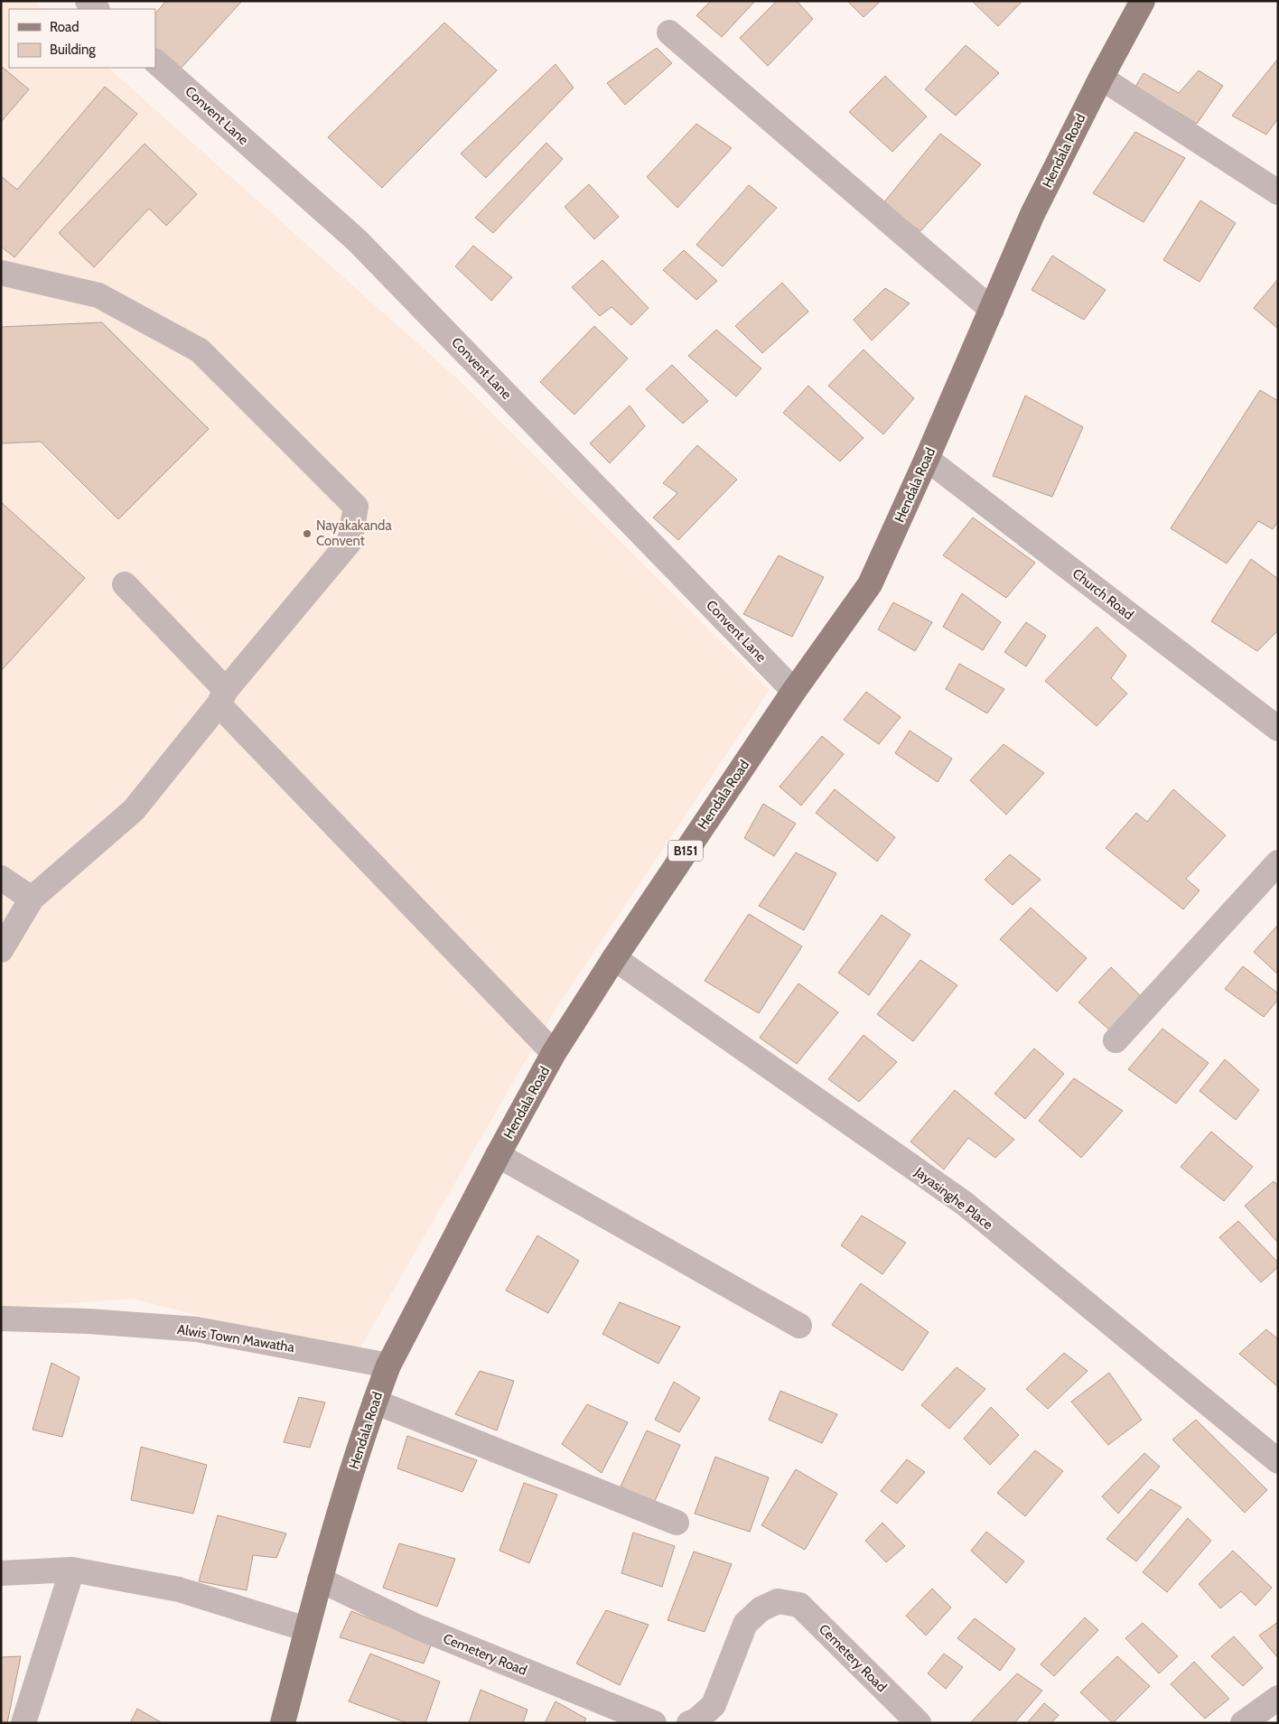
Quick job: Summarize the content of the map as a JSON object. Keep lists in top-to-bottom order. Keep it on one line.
{"streets":{"main road":["Hendala Road","B151"],"street":["Convent Lane","Church Road","Jayasinghe Place","Alwis Town Mawatha","Cemetery Road"]},"crossings":[["Convent Lane","Hendala Road"],["Hendala Road","Church Road"],["Hendala Road","Jayasinghe Place"],["Hendala Road","Alwis Town Mawatha"],["Hendala Road","Cemetery Road"]],"places":["Nayakakanda Convent"],"legend":["Road","Building"]}
